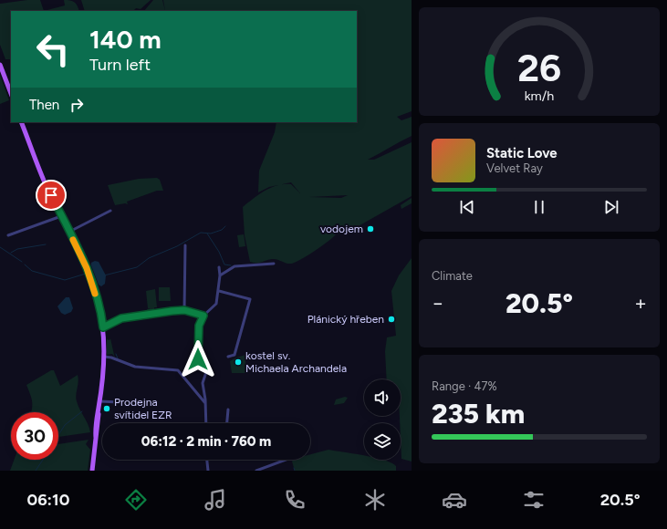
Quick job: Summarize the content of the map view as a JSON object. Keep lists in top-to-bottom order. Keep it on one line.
{"places":["vodojem","Plánický hřeben","kostel sv. Michaela Archandela","Prodejna svítidel EZR"],"page":{"turn":["140 m","Turn left"],"then":"Then","song":["Static Love","Velvet Ray"],"tile":["Climate",["Range · 47%","235 km"]],"heat":["−","20.5°","+"],"limit":"30","trip":"06:12 · 2 min · 760 m","tabs":["06:10","20.5°"],"gauge":["26","km/h"]}}
